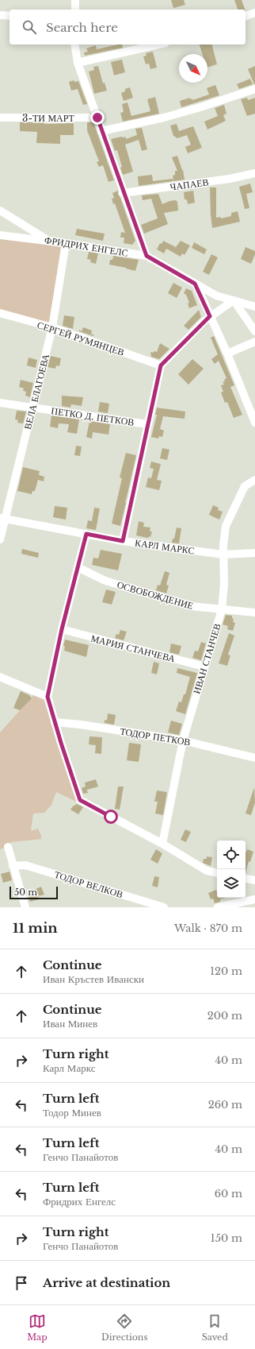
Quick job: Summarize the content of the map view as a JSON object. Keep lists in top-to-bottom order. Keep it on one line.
{"streets":{"street":["3-ТИ МАРТ","ЧАПАЕВ","ФРИДРИХ ЕНГЕЛС","СЕРГЕЙ РУМЯНЦЕВ","ВЕЛА БЛАГОЕВА","ПЕТКО Д. ПЕТКОВ","КАРЛ МАРКС","ОСВОБОЖДЕНИЕ","МАРИЯ СТАНЧЕВА","ИВАН СТАНЧЕВ","ТОДОР ПЕТКОВ","ТОДОР ВЕЛКОВ"]},"crossings":[["ФРИДРИХ ЕНГЕЛС","ВЕЛА БЛАГОЕВА"],["СЕРГЕЙ РУМЯНЦЕВ","ВЕЛА БЛАГОЕВА"],["ВЕЛА БЛАГОЕВА","ПЕТКО Д. ПЕТКОВ"],["ВЕЛА БЛАГОЕВА","КАРЛ МАРКС"],["КАРЛ МАРКС","ИВАН СТАНЧЕВ"],["ОСВОБОЖДЕНИЕ","ИВАН СТАНЧЕВ"],["МАРИЯ СТАНЧЕВА","ИВАН СТАНЧЕВ"],["ИВАН СТАНЧЕВ","ТОДОР ПЕТКОВ"]],"scale_bar":"50 m","north":"bottom right","page":{"search":"Search here","scale":"50 m","heading":["11 min","Walk · 870 m"],"list":[["Continue","Иван Кръстев Ивански","120 m"],["Continue","Иван Минев","200 m"],["Turn right","Карл Маркс","40 m"],["Turn left","Тодор Минев","260 m"],["Turn left","Генчо Панайотов","40 m"],["Turn left","Фридрих Енгелс","60 m"],["Turn right","Генчо Панайотов","150 m"],"Arrive at destination"],"nav":["Map","Directions","Saved"]}}
